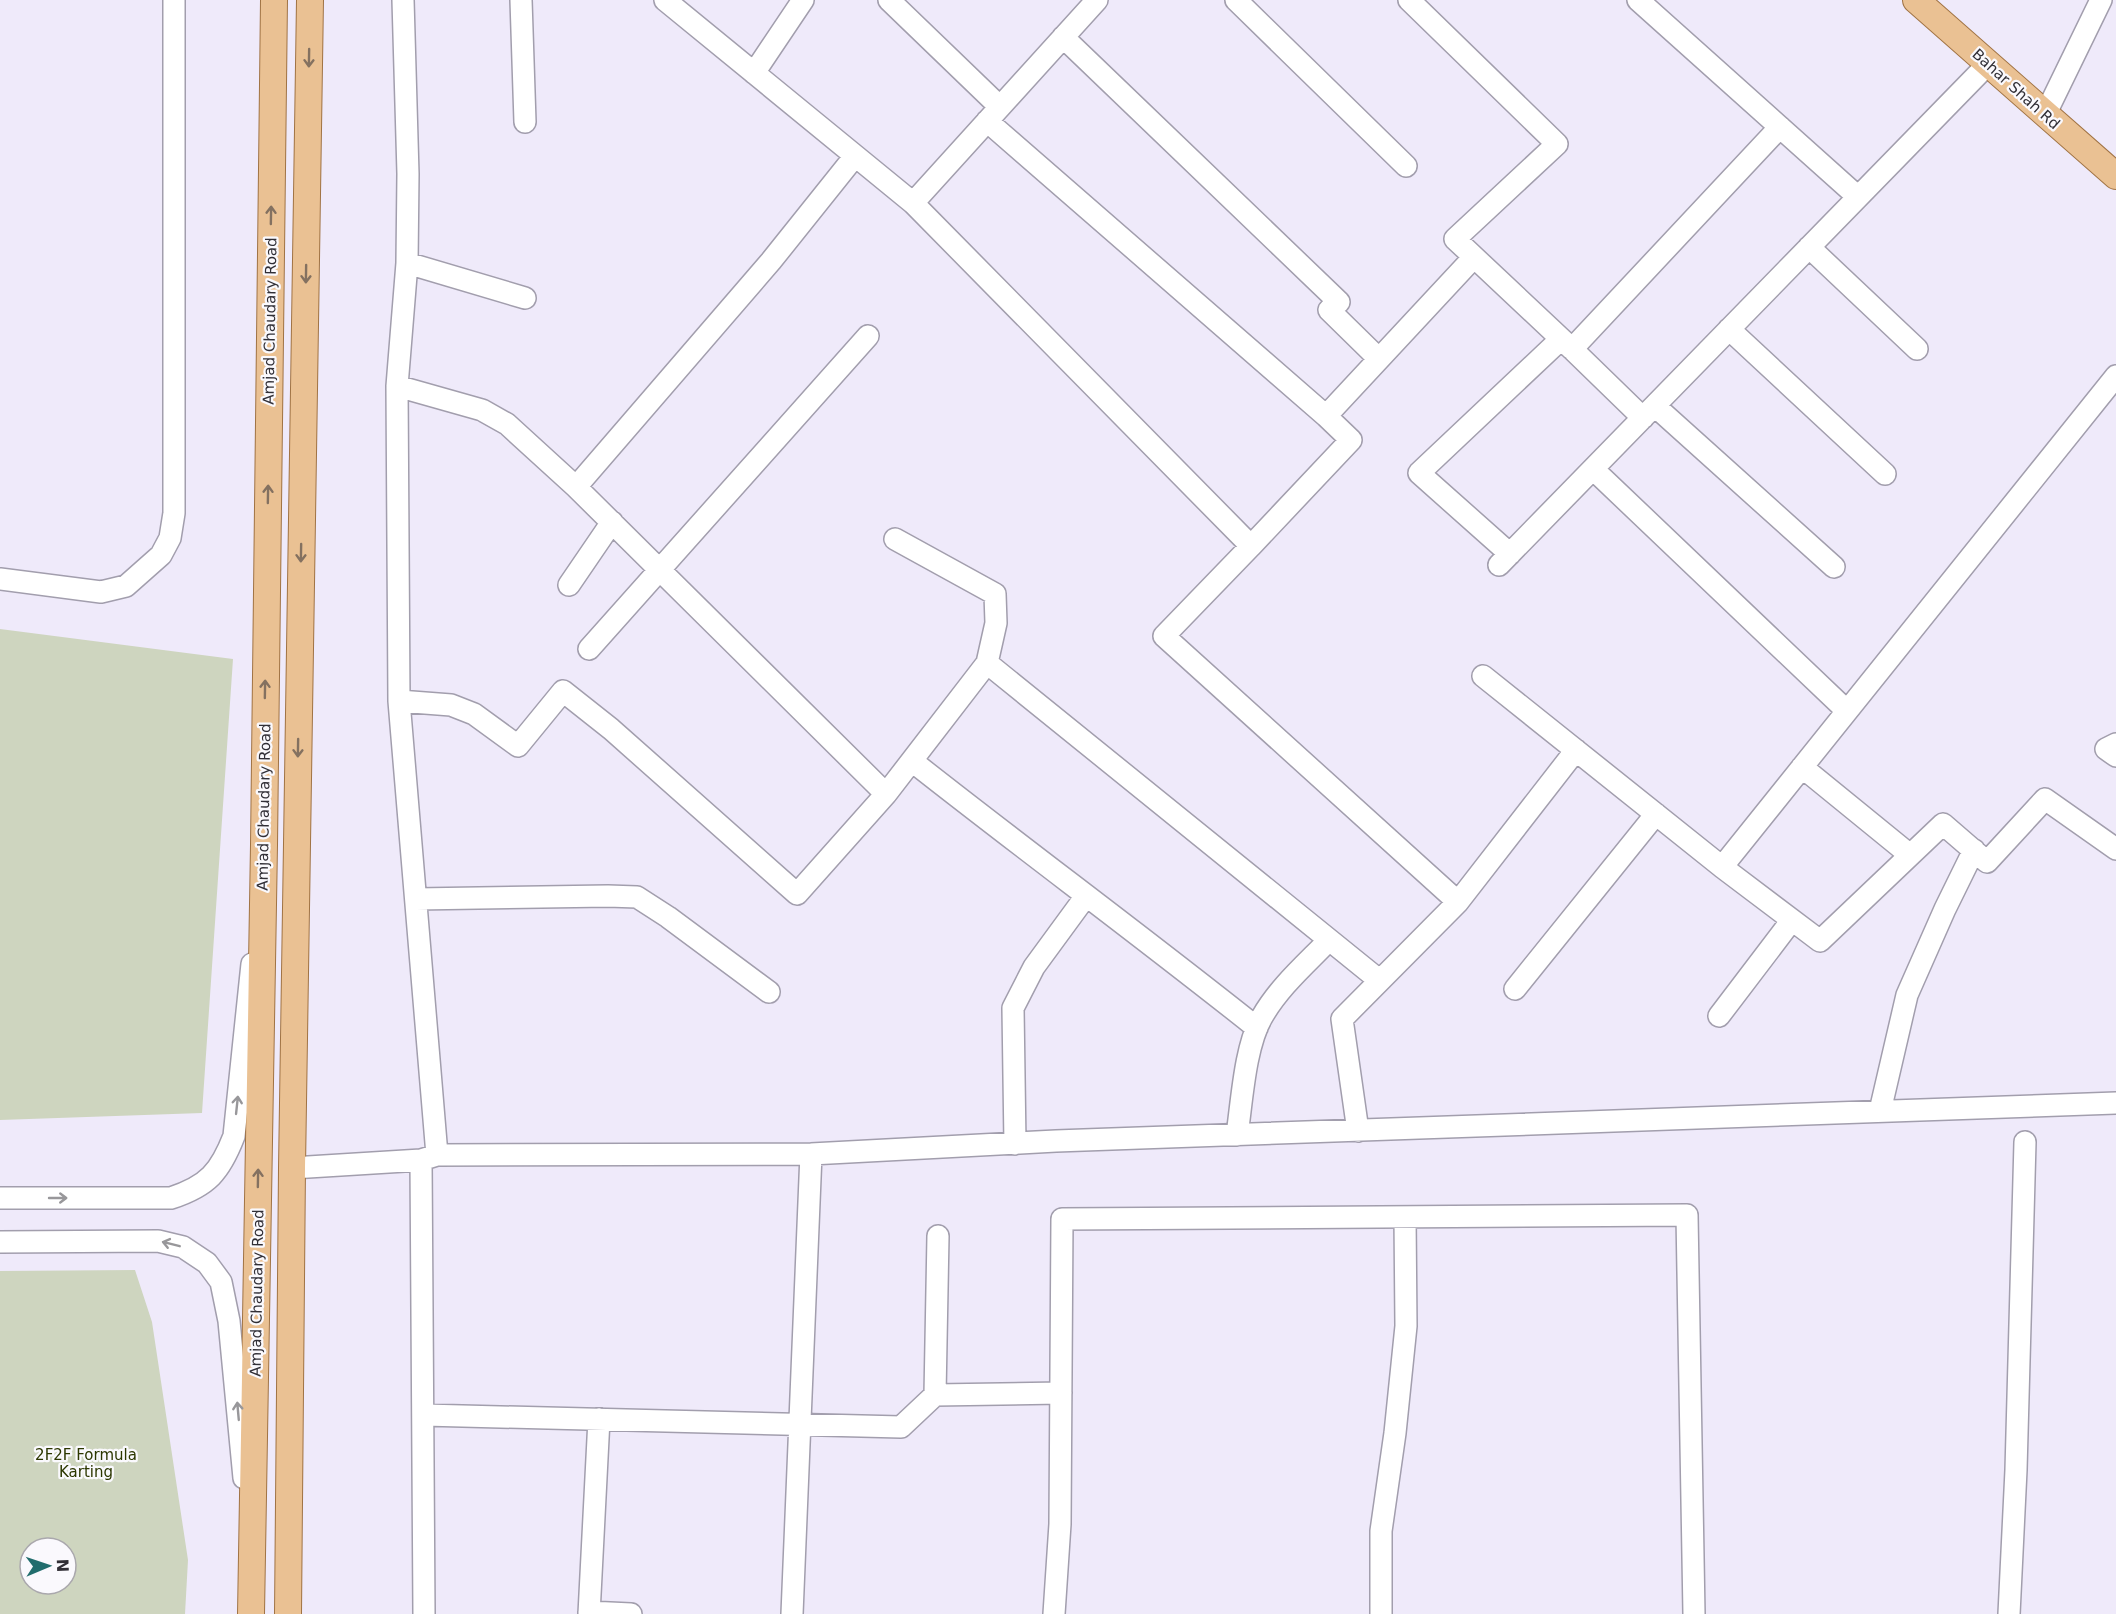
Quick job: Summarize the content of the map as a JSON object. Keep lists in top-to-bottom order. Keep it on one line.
{"streets":{"main road":["Bahar Shah Rd","Amjad Chaudary Road"]},"parks":["2F2F Formula Karting"],"north":"right"}
